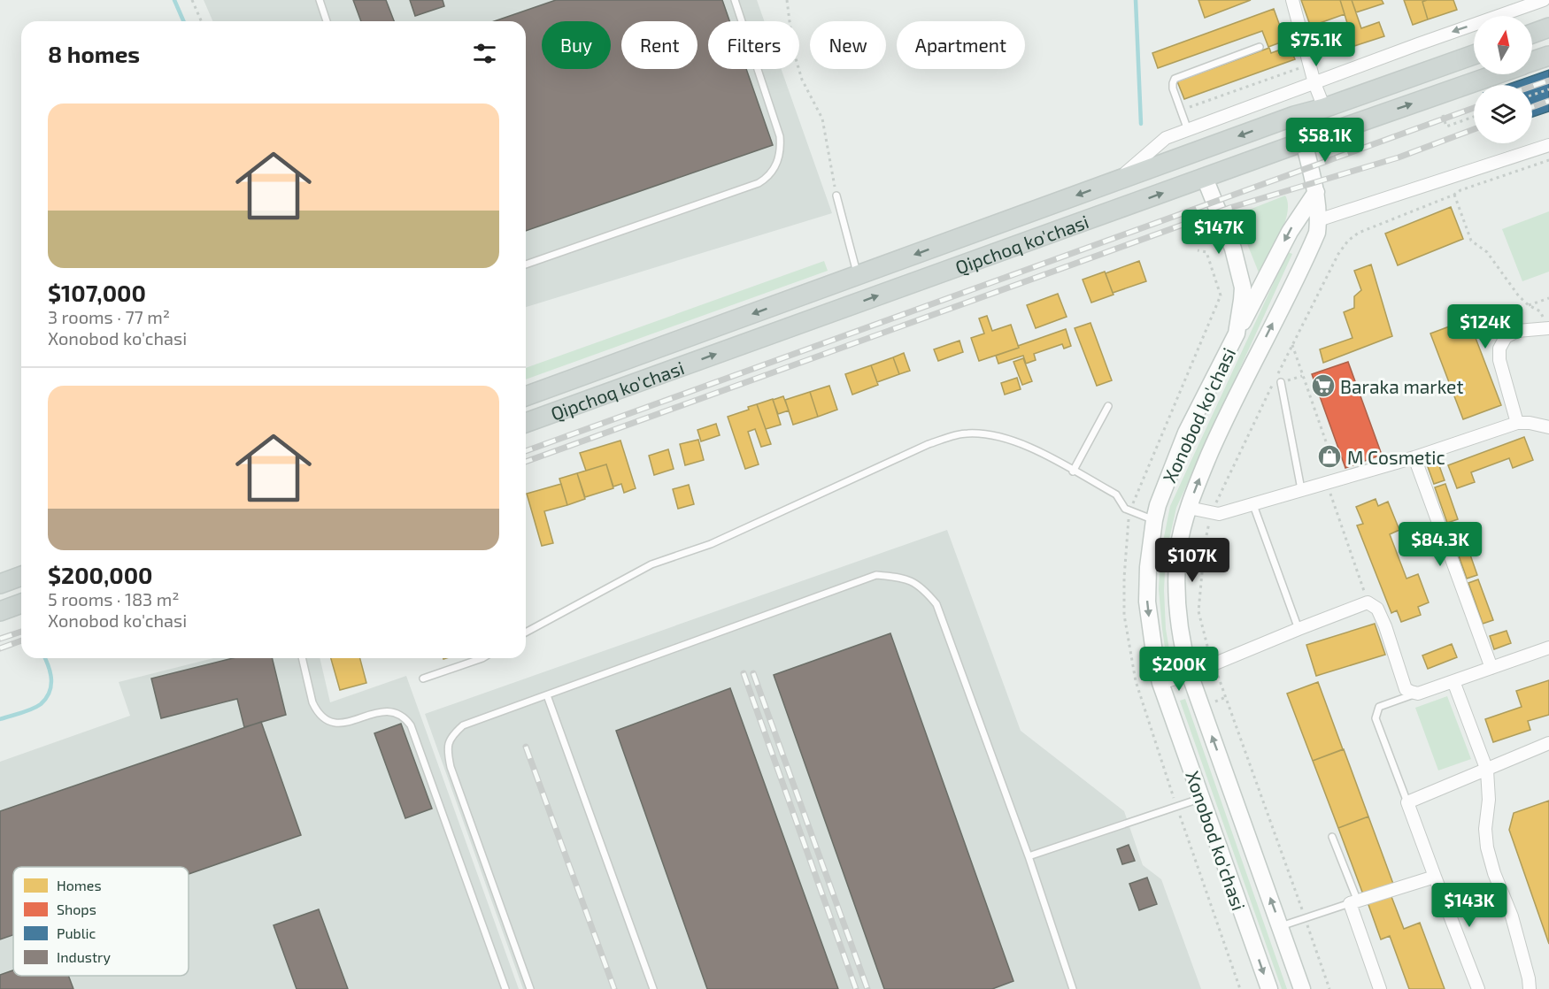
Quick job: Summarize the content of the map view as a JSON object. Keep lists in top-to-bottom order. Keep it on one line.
{"streets":{"main road":["Qipchoq ko'chasi"],"street":["Xonobod ko'chasi"]},"crossings":[["Qipchoq ko'chasi","Xonobod ko'chasi"]],"places":{"supermarket":["Baraka market"],"shop":["M Cosmetic"]},"legend":["Homes","Shops","Public","Industry"],"north":"top","page":{"chip":["Buy","Rent","Filters","New","Apartment"],"heading":"8 homes","price":["$75.1K","$58.1K","$147K","$124K","$84.3K","$107K","$200K","$143K"],"list":[{"name":"$107,000","note":"3 rooms · 77 m² · Xonobod ko'chasi"},{"name":"$200,000","note":"5 rooms · 183 m² · Xonobod ko'chasi"}]}}
